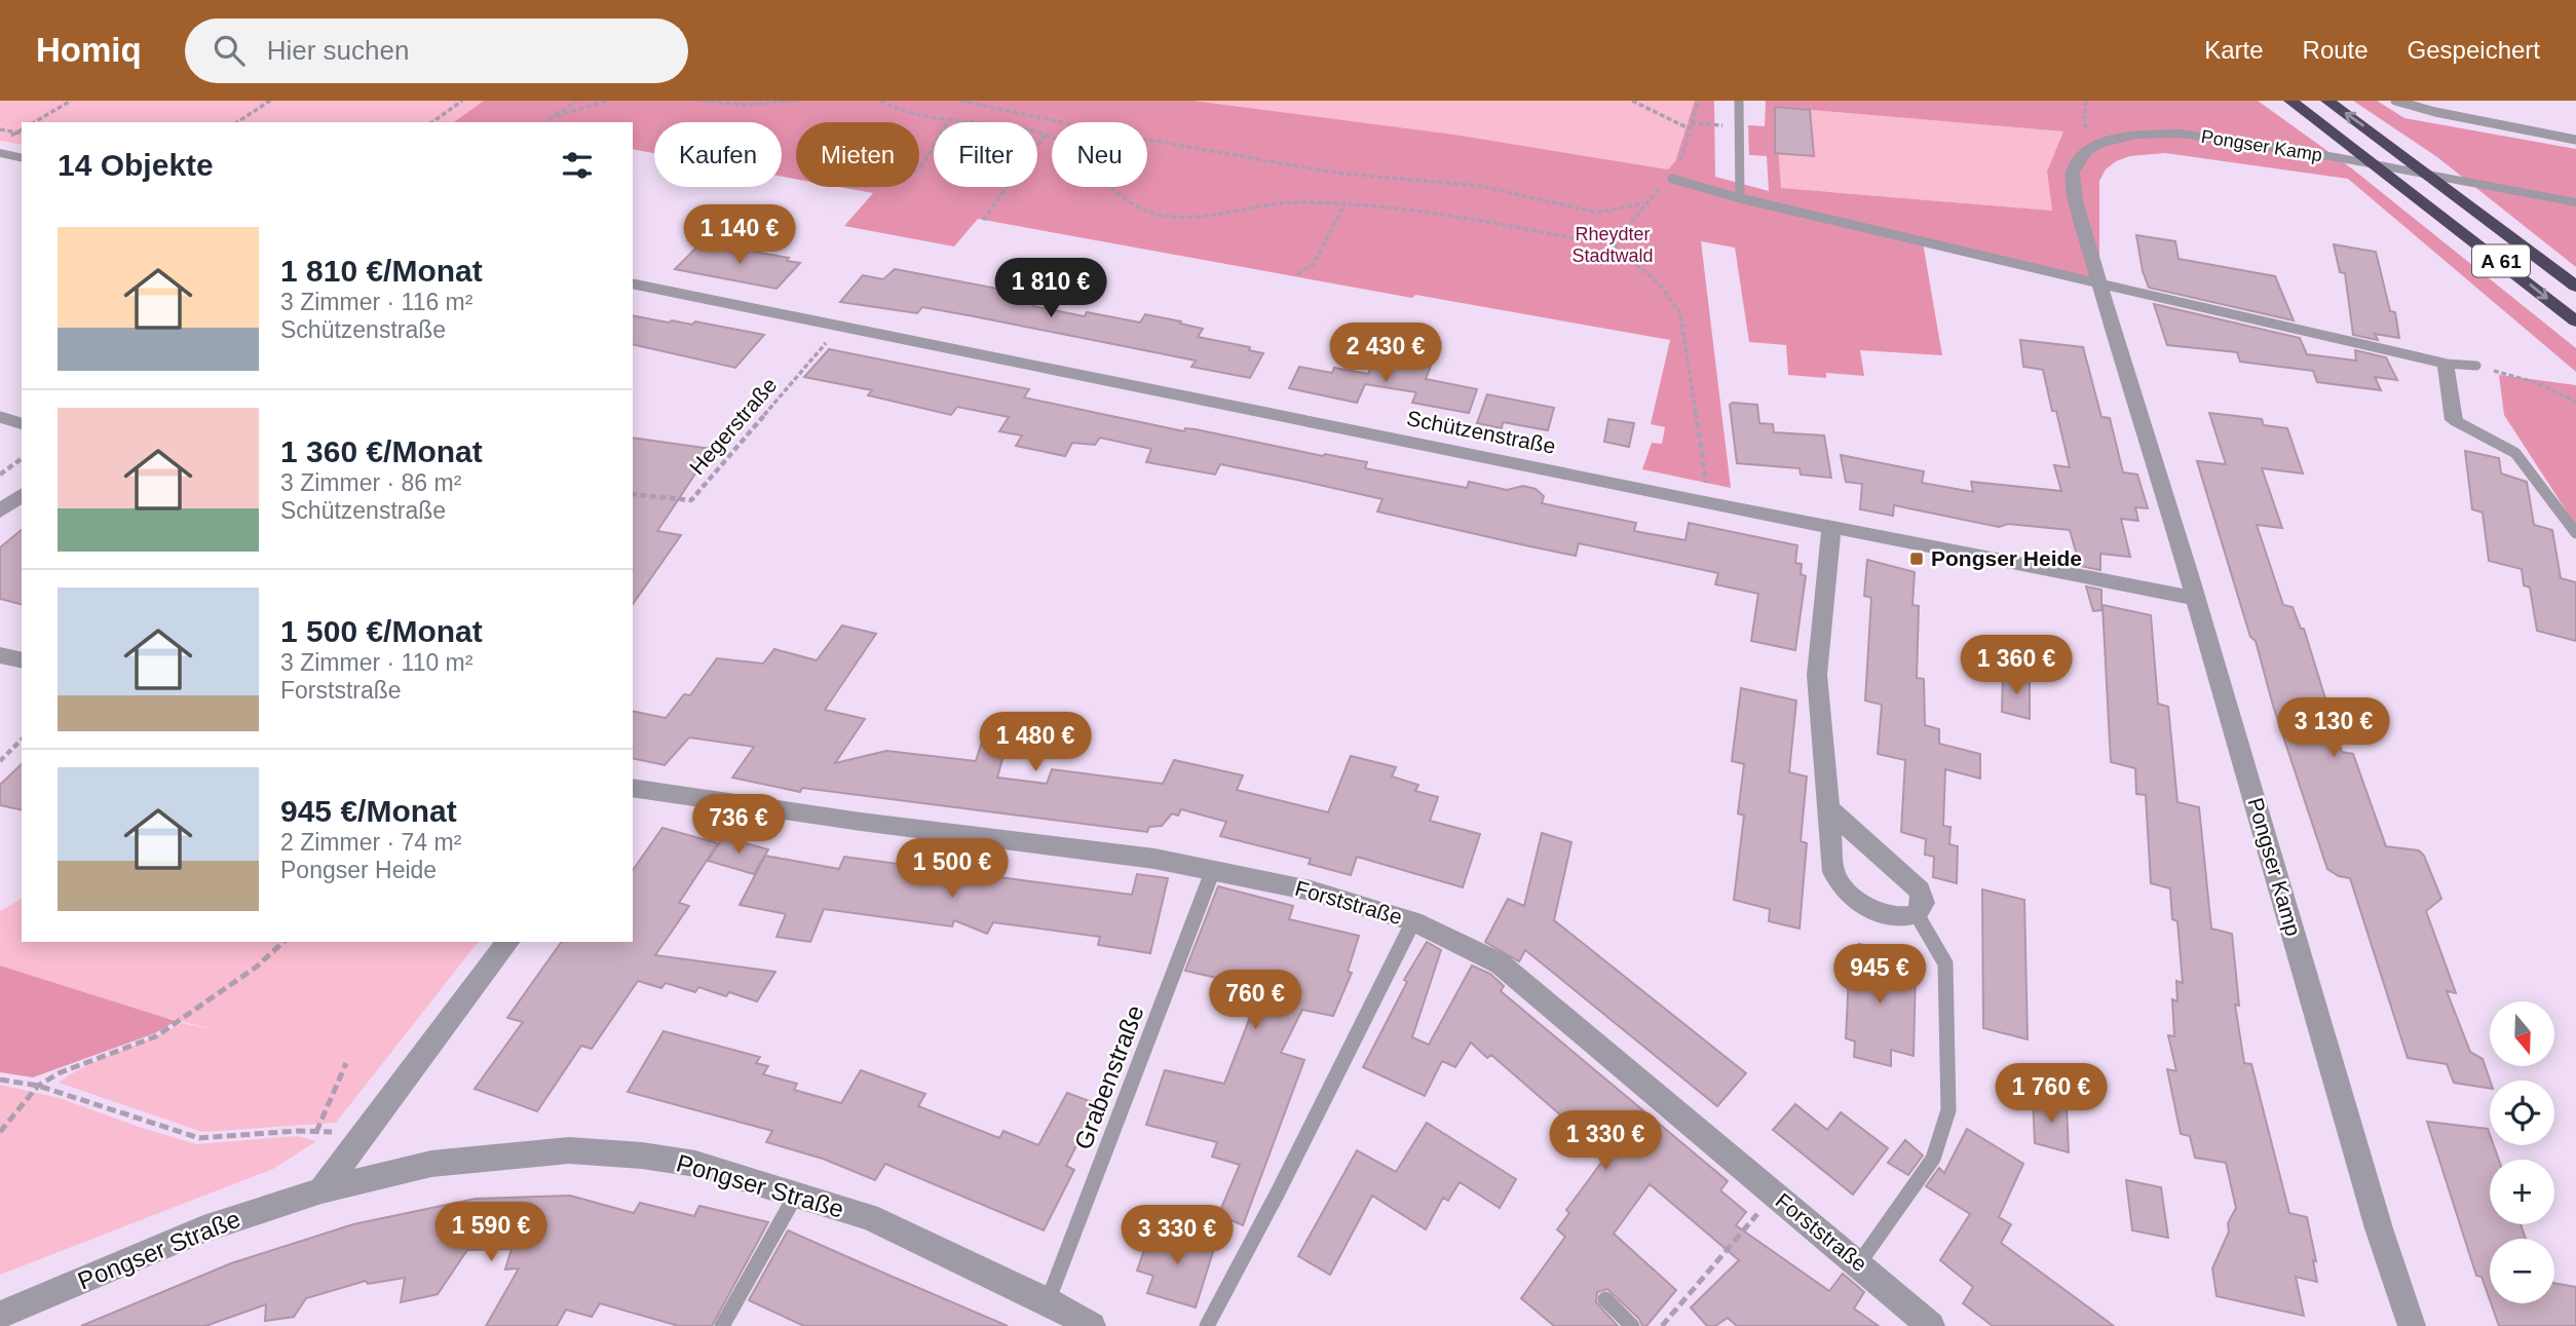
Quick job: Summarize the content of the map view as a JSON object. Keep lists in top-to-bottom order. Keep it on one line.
{"streets":{"highway":["A 61"],"street":["Pongser Kamp","Schützenstraße","Forststraße","Pongser Straße"],"lane":["Grabenstraße"],"path":["Hegerstraße"]},"crossings":[["Pongser Kamp","Schützenstraße"],["Hegerstraße","Schützenstraße"],["Forststraße","Grabenstraße"],["Grabenstraße","Pongser Straße"]],"parks":["Rheydter Stadtwald"],"places":{"transit":["Pongser Heide"]},"north":"bottom","page":{"header":"Homiq","search":"Hier suchen","nav":["Karte","Route","Gespeichert"],"chip":["Kaufen","Mieten","Filter","Neu"],"heading":"14 Objekte","price":["1 140 €","1 810 €","2 430 €","1 360 €","3 130 €","1 480 €","736 €","1 500 €","945 €","760 €","1 760 €","1 330 €","1 590 €","3 330 €"],"list":[{"name":"1 810 €/Monat","note":"3 Zimmer · 116 m² · Schützenstraße"},{"name":"1 360 €/Monat","note":"3 Zimmer · 86 m² · Schützenstraße"},{"name":"1 500 €/Monat","note":"3 Zimmer · 110 m² · Forststraße"},{"name":"945 €/Monat","note":"2 Zimmer · 74 m² · Pongser Heide"}],"map_buttons":["+","−"]}}
